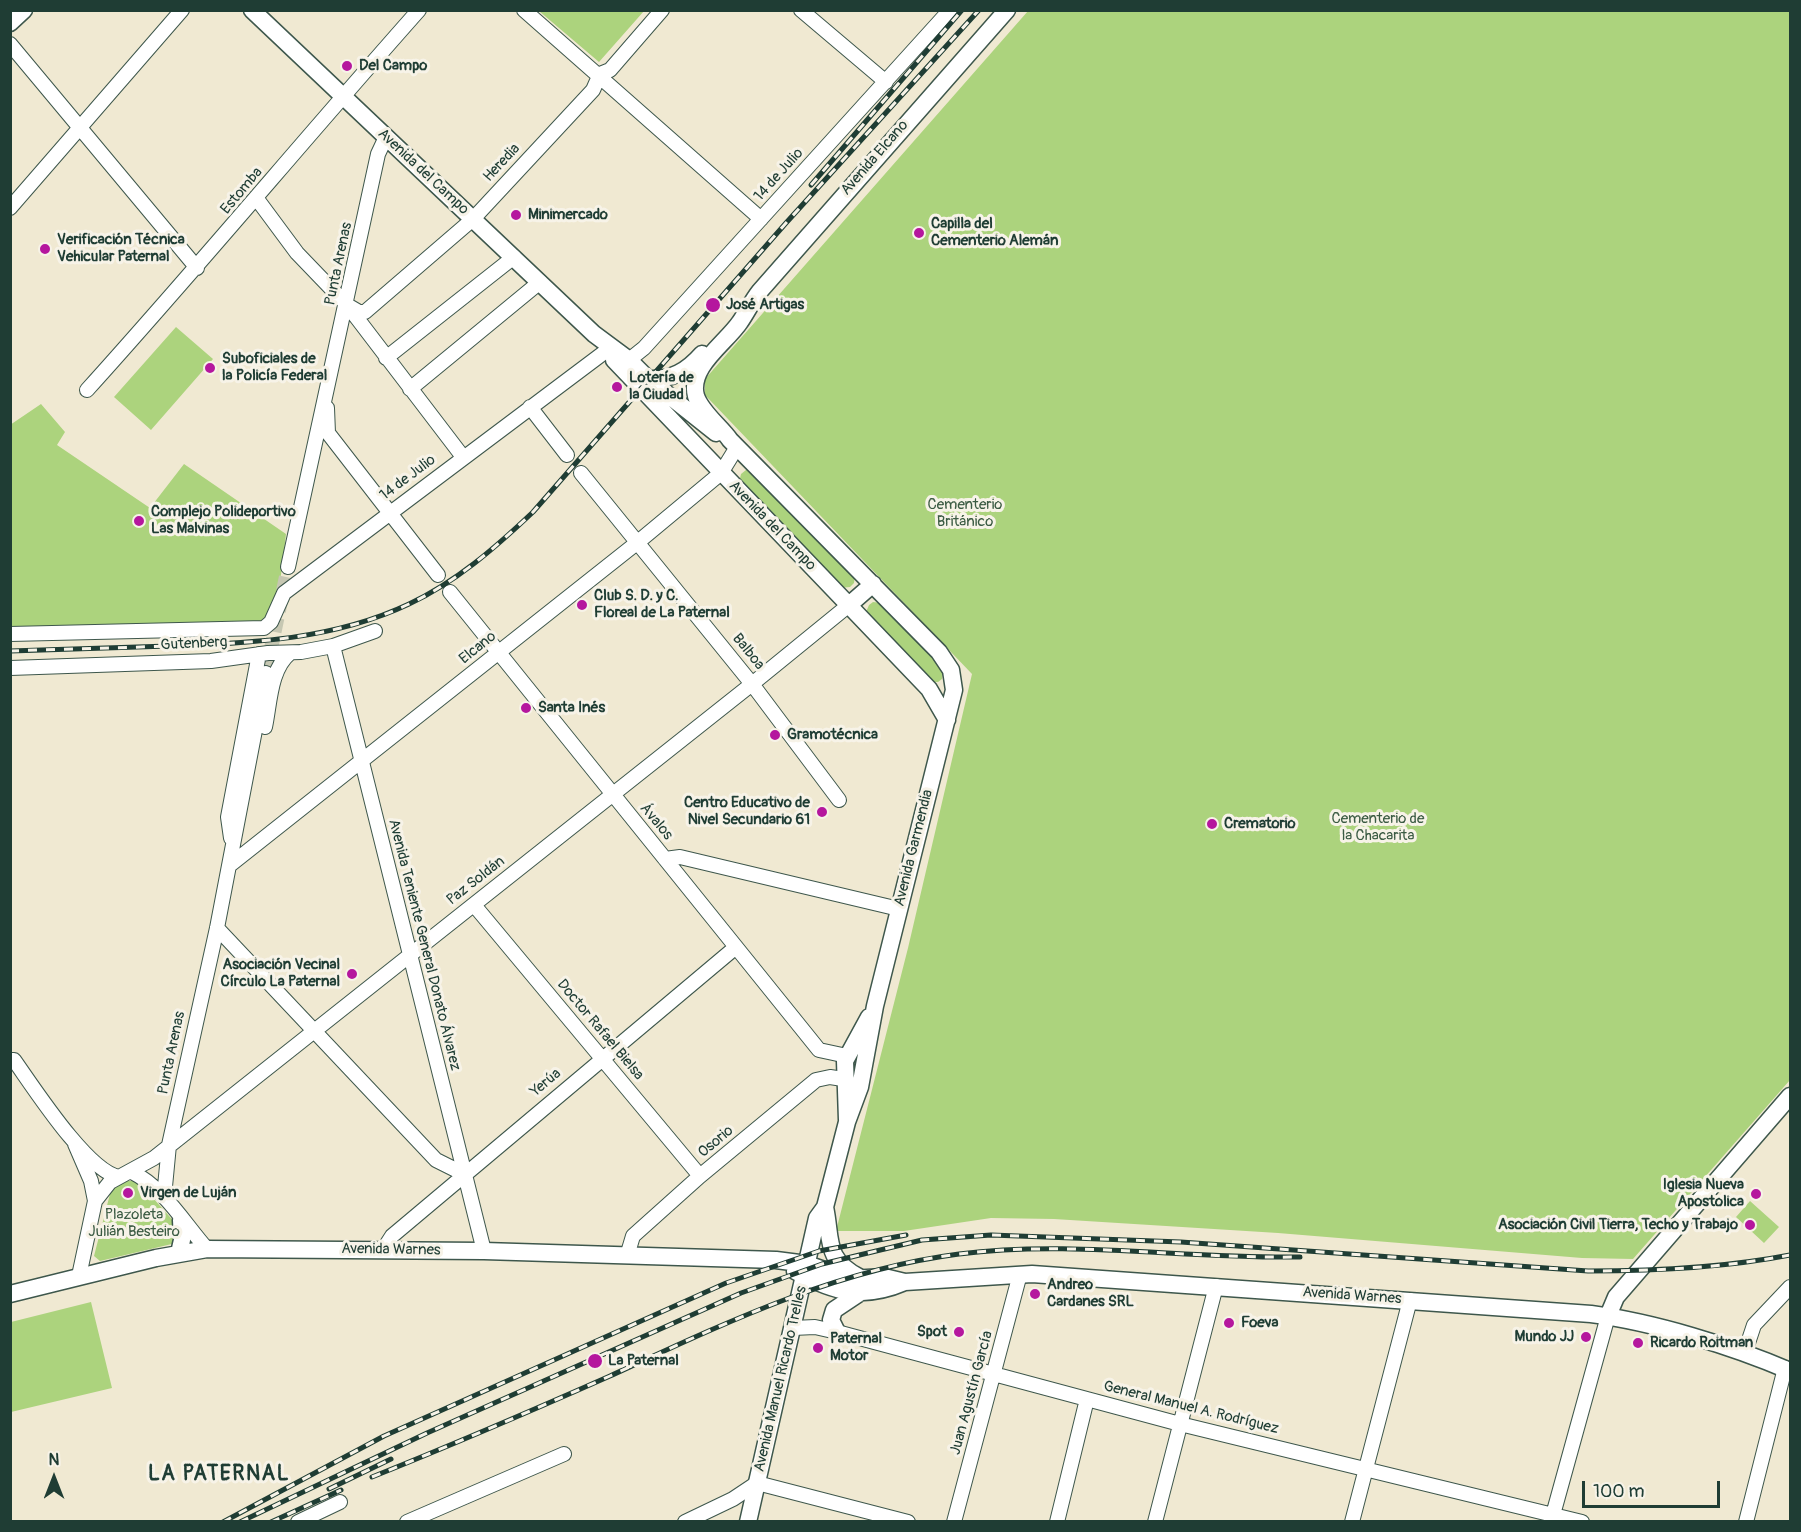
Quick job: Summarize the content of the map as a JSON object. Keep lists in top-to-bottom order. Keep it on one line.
{"streets":{"main road":["Avenida Elcano","Avenida del Campo","Avenida Garmendia","Avenida Warnes","Avenida Manuel Ricardo Trelles"],"street":["Heredia","14 de Julio","Estomba","Punta Arenas","Gutenberg","Elcano","Balboa","Ávalos","Paz Soldán","Avenida Teniente General Donato Álvarez","Doctor Rafael Bielsa","Yerúa","Osorio","Juan Agustín García","General Manuel A. Rodríguez"]},"crossings":[["Avenida Elcano","Avenida del Campo"],["Heredia","Avenida del Campo"],["Heredia","Punta Arenas"],["Avenida del Campo","14 de Julio"],["Avenida del Campo","Estomba"],["Avenida del Campo","Punta Arenas"],["Avenida del Campo","Elcano"],["Avenida del Campo","Avenida Garmendia"],["Avenida del Campo","Paz Soldán"],["14 de Julio","Punta Arenas"],["14 de Julio","Gutenberg"],["Punta Arenas","Gutenberg"],["Punta Arenas","Elcano"],["Punta Arenas","Paz Soldán"],["Gutenberg","Avenida Teniente General Donato Álvarez"],["Elcano","Balboa"],["Elcano","Ávalos"],["Elcano","Avenida Teniente General Donato Álvarez"],["Balboa","Paz Soldán"],["Ávalos","Paz Soldán"],["Ávalos","Yerúa"],["Avenida Garmendia","Avenida Warnes"],["Avenida Garmendia","Avenida Manuel Ricardo Trelles"],["Paz Soldán","Avenida Teniente General Donato Álvarez"],["Paz Soldán","Doctor Rafael Bielsa"],["Avenida Teniente General Donato Álvarez","Yerúa"],["Avenida Teniente General Donato Álvarez","Avenida Warnes"],["Doctor Rafael Bielsa","Yerúa"],["Doctor Rafael Bielsa","Osorio"],["Yerúa","Avenida Warnes"],["Osorio","Avenida Warnes"],["Avenida Warnes","Avenida Manuel Ricardo Trelles"],["Avenida Warnes","Juan Agustín García"],["Avenida Manuel Ricardo Trelles","General Manuel A. Rodríguez"],["Juan Agustín García","General Manuel A. Rodríguez"]],"districts":["LA PATERNAL"],"parks":["Cementerio Británico","Cementerio de la Chacarita","Plazoleta Julián Besteiro"],"places":["Del Campo","Minimercado","Capilla del Cementerio Alemán","Verificación Técnica Vehicular Paternal","José Artigas","Suboficiales de la Policía Federal","Lotería de la Ciudad","Complejo Polideportivo Las Malvinas","Club S. D. y C. Floreal de La Paternal","Santa Inés","Gramotécnica","Centro Educativo de Nivel Secundario 61","Crematorio","Asociación Vecinal Círculo La Paternal","Virgen de Luján","Iglesia Nueva Apostolica","Asociación Civil Tierra, Techo y Trabajo","Andreo Cardanes SRL","Foeva","Spot","Mundo JJ","Ricardo Roitman","Paternal Motor","La Paternal"],"scale_bar":"100 m","north":"top"}
